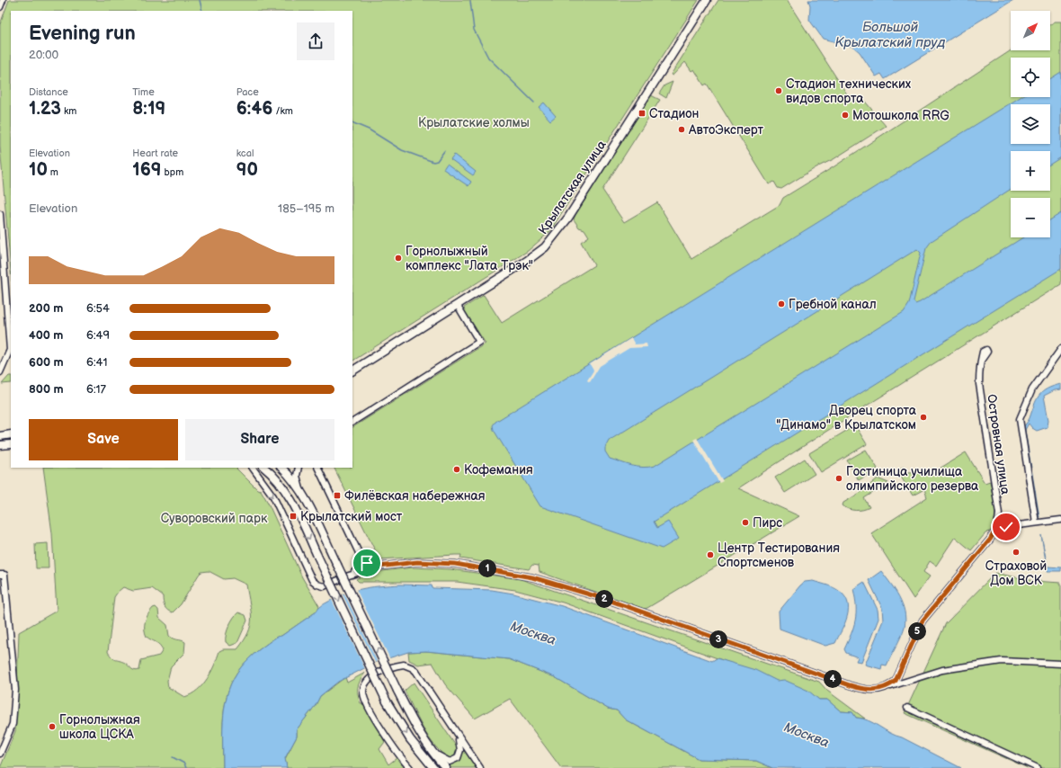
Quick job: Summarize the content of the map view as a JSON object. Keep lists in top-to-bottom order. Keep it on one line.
{"streets":{"main road":["Крылатская улица"],"street":["Островная улица"]},"water":["Большой Крылатский пруд","Москва"],"parks":["Крылатские холмы","Суворовский парк"],"places":{"other":["Стадион технических видов спорта","Мотошкола RRG","АвтоЭксперт","Горнолыжный комплекс \"Лата Трэк\"","Гребной канал","Дворец спорта \"Динамо\" в Крылатском","Кофемания","Гостиница училища олимпийского резерва","Пирс","Страховой Дом ВСК","Центр Тестирования Спортсменов","Горнолыжная школа ЦСКА"],"transit":["Стадион","Филёвская набережная","Крылатский мост"]},"north":"top right","page":{"map_buttons":["+","−"],"heading":["Evening run","20:00"],"stats":[["Distance","1.23 km"],["Time","8:19"],["Pace","6:46 /km"],["Elevation","10 m"],["Heart rate","169 bpm"],["kcal","90"]],"chart":["Elevation","185–195 m"],"list":[{"name":"200 m","note":"6:54"},{"name":"400 m","note":"6:49"},{"name":"600 m","note":"6:41"},{"name":"800 m","note":"6:17"}],"buttons":["Save","Share"],"pins":["1","2","5","3","4"]}}
